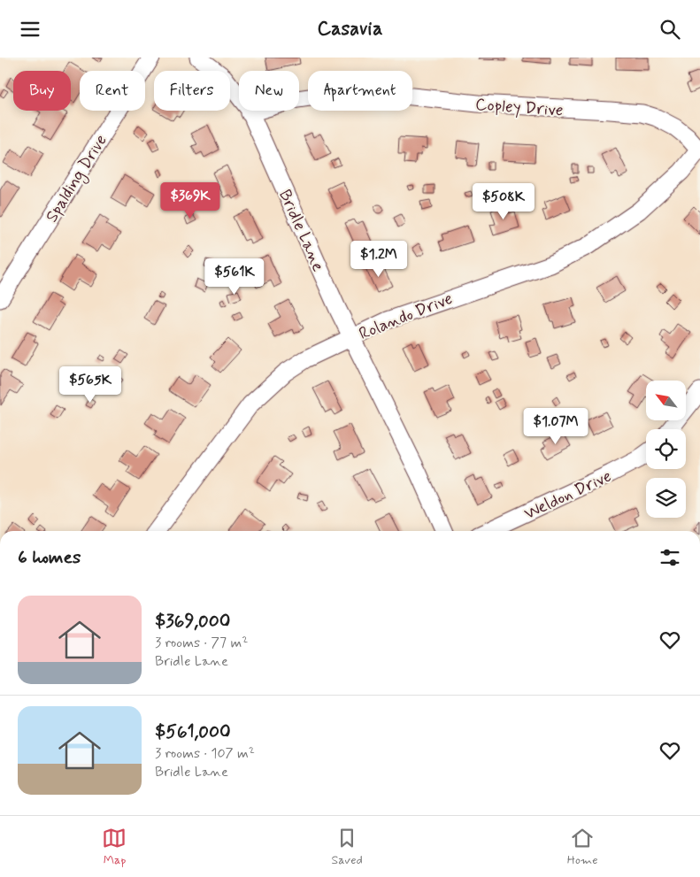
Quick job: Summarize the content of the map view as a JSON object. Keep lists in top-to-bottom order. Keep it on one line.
{"streets":{"street":["Copley Drive","Spalding Drive","Bridle Lane","Rolando Drive","Weldon Drive"]},"crossings":[["Copley Drive","Bridle Lane"],["Copley Drive","Rolando Drive"],["Bridle Lane","Rolando Drive"]],"north":"top left","page":{"header":"Casavia","chip":["Buy","Rent","Filters","New","Apartment"],"price":["$369K","$508K","$1.2M","$561K","$565K","$1.07M"],"heading":"6 homes","list":[{"name":"$369,000","note":"3 rooms · 77 m² · Bridle Lane"},{"name":"$561,000","note":"3 rooms · 107 m² · Bridle Lane"}],"tabs":["Map","Saved","Home"]}}
